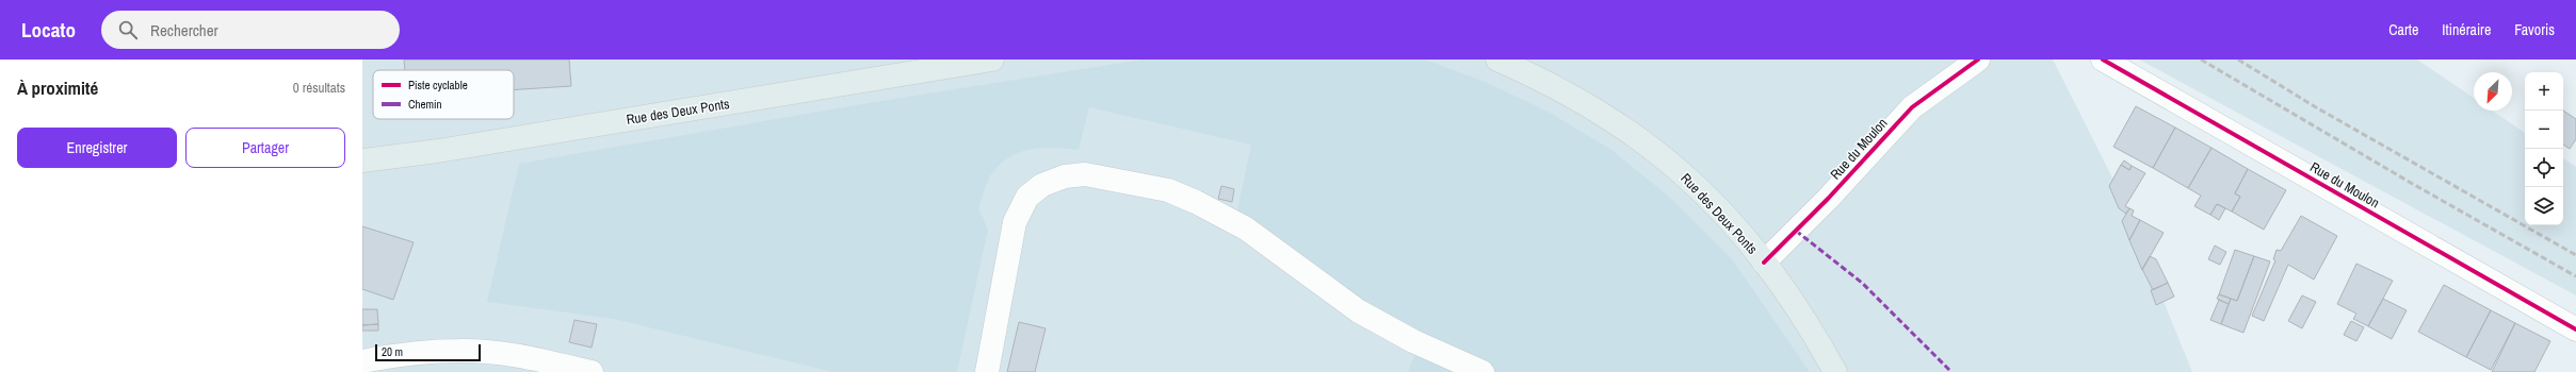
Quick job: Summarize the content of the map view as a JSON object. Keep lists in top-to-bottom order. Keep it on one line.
{"streets":{"main road":["Rue des Deux Ponts"],"street":["Rue du Moulon"]},"crossings":[["Rue des Deux Ponts","Rue du Moulon"]],"legend":["Piste cyclable","Chemin"],"scale_bar":"20 m","north":"bottom left","page":{"header":"Locato","search":"Rechercher","nav":["Carte","Itinéraire","Favoris"],"heading":["À proximité","0 résultats"],"map_buttons":["+","−"],"buttons":["Enregistrer","Partager"],"scale":"20 m"}}
